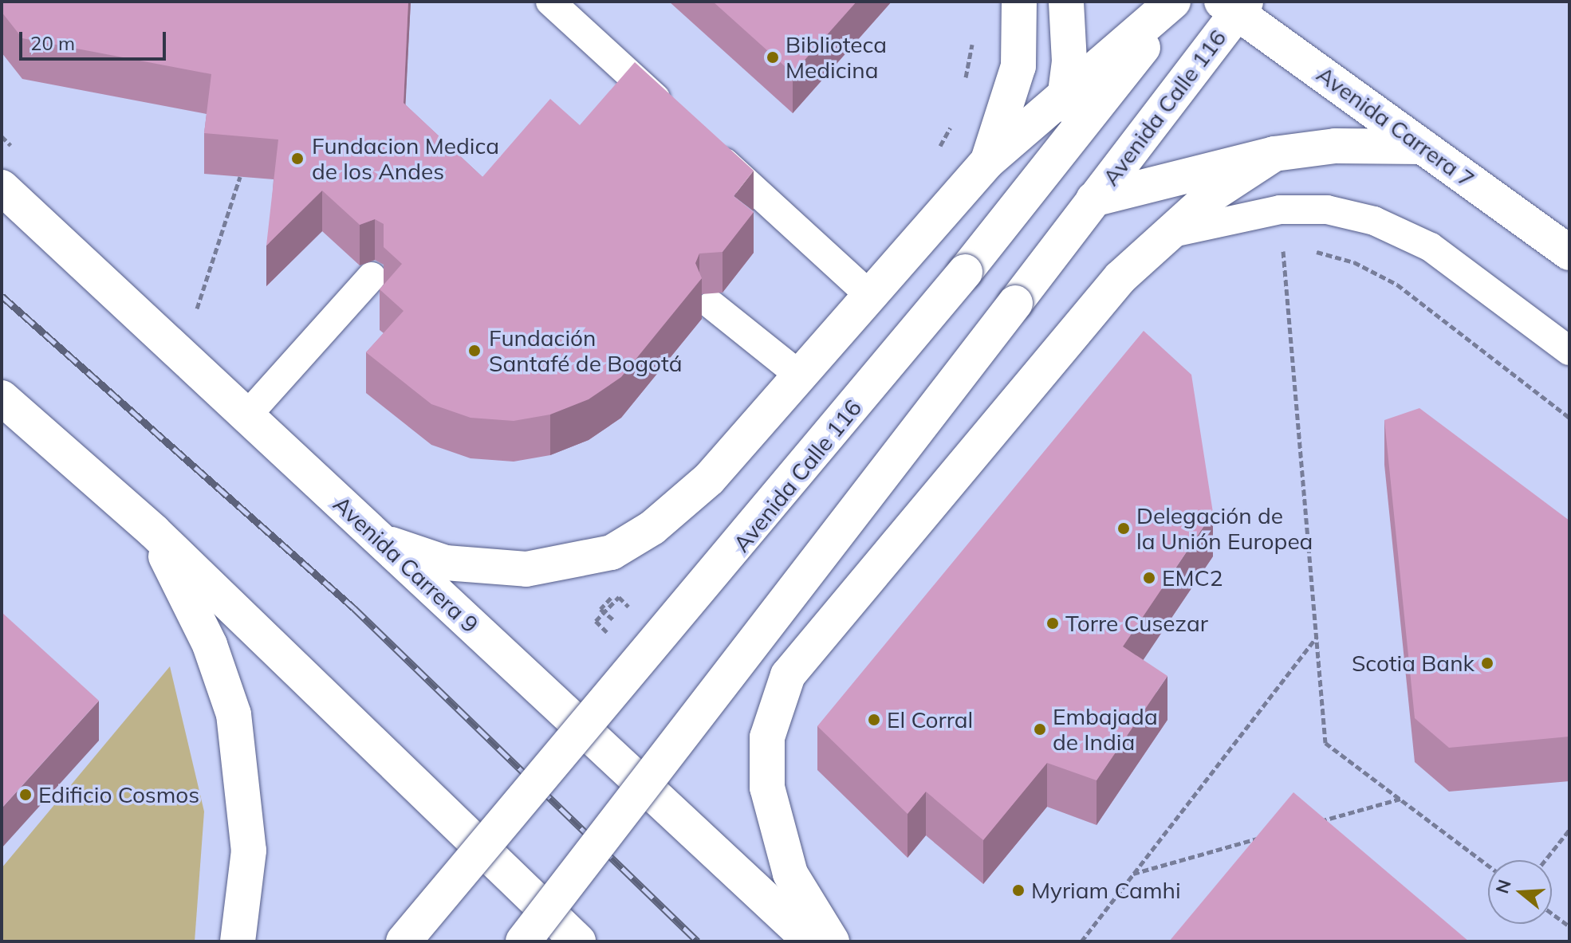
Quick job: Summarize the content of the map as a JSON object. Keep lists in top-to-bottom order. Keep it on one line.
{"streets":{"main road":["Avenida Calle 116","Avenida Carrera 7","Avenida Carrera 9"]},"crossings":[["Avenida Calle 116","Avenida Carrera 7"]],"places":["Biblioteca Medicina","Fundacion Medica de los Andes","Fundación Santafé de Bogotá","Delegación de la Unión Europea","EMC2","Torre Cusezar","Scotia Bank","El Corral","Embajada de India","Edificio Cosmos","Myriam Camhi"],"scale_bar":"20 m","north":"left"}
